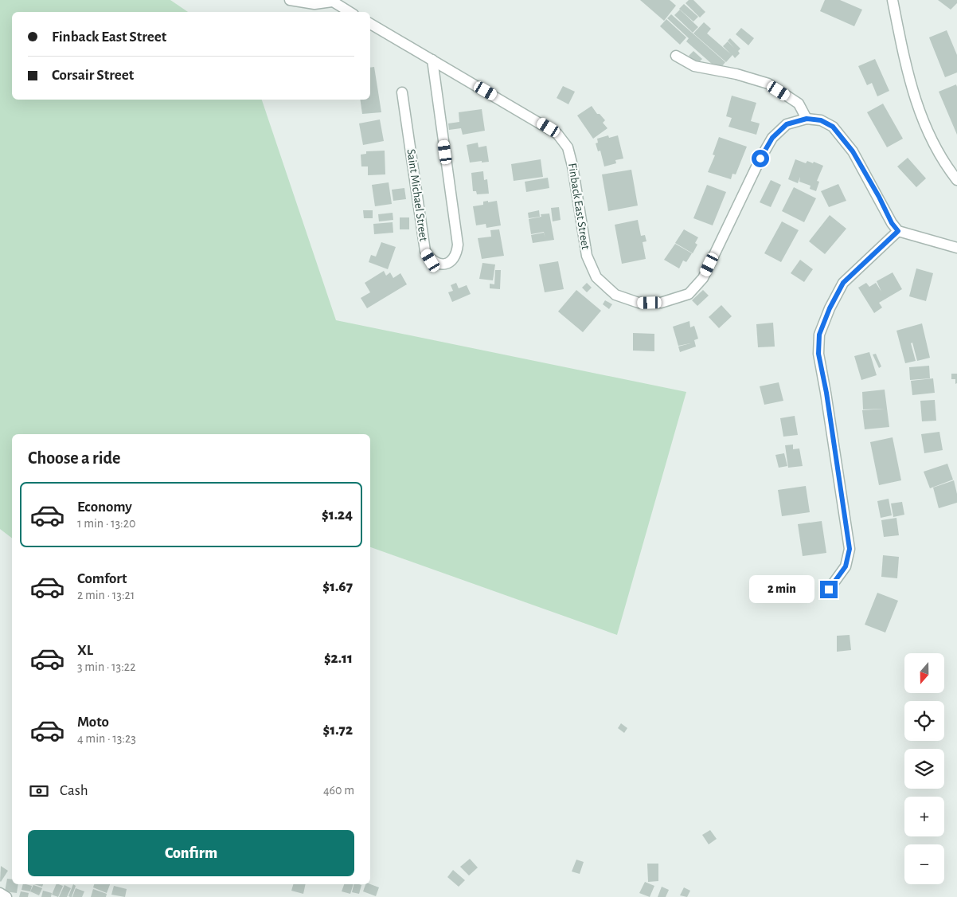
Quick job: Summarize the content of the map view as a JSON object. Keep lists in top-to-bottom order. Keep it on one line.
{"streets":{"street":["Saint Michael Street","Finback East Street"]},"crossings":[["Saint Michael Street","Finback East Street"]],"north":"bottom","page":{"banner":["Finback East Street","Corsair Street"],"heading":"Choose a ride","list":[{"name":"Economy","note":"1 min · 13:20","value":"$1.24"},{"name":"Comfort","note":"2 min · 13:21","value":"$1.67"},{"name":"XL","note":"3 min · 13:22","value":"$2.11"},{"name":"Moto","note":"4 min · 13:23","value":"$1.72"}],"bubble":"2 min","map_buttons":["+","−"],"pay":["Cash","460 m"],"buttons":"Confirm"}}
